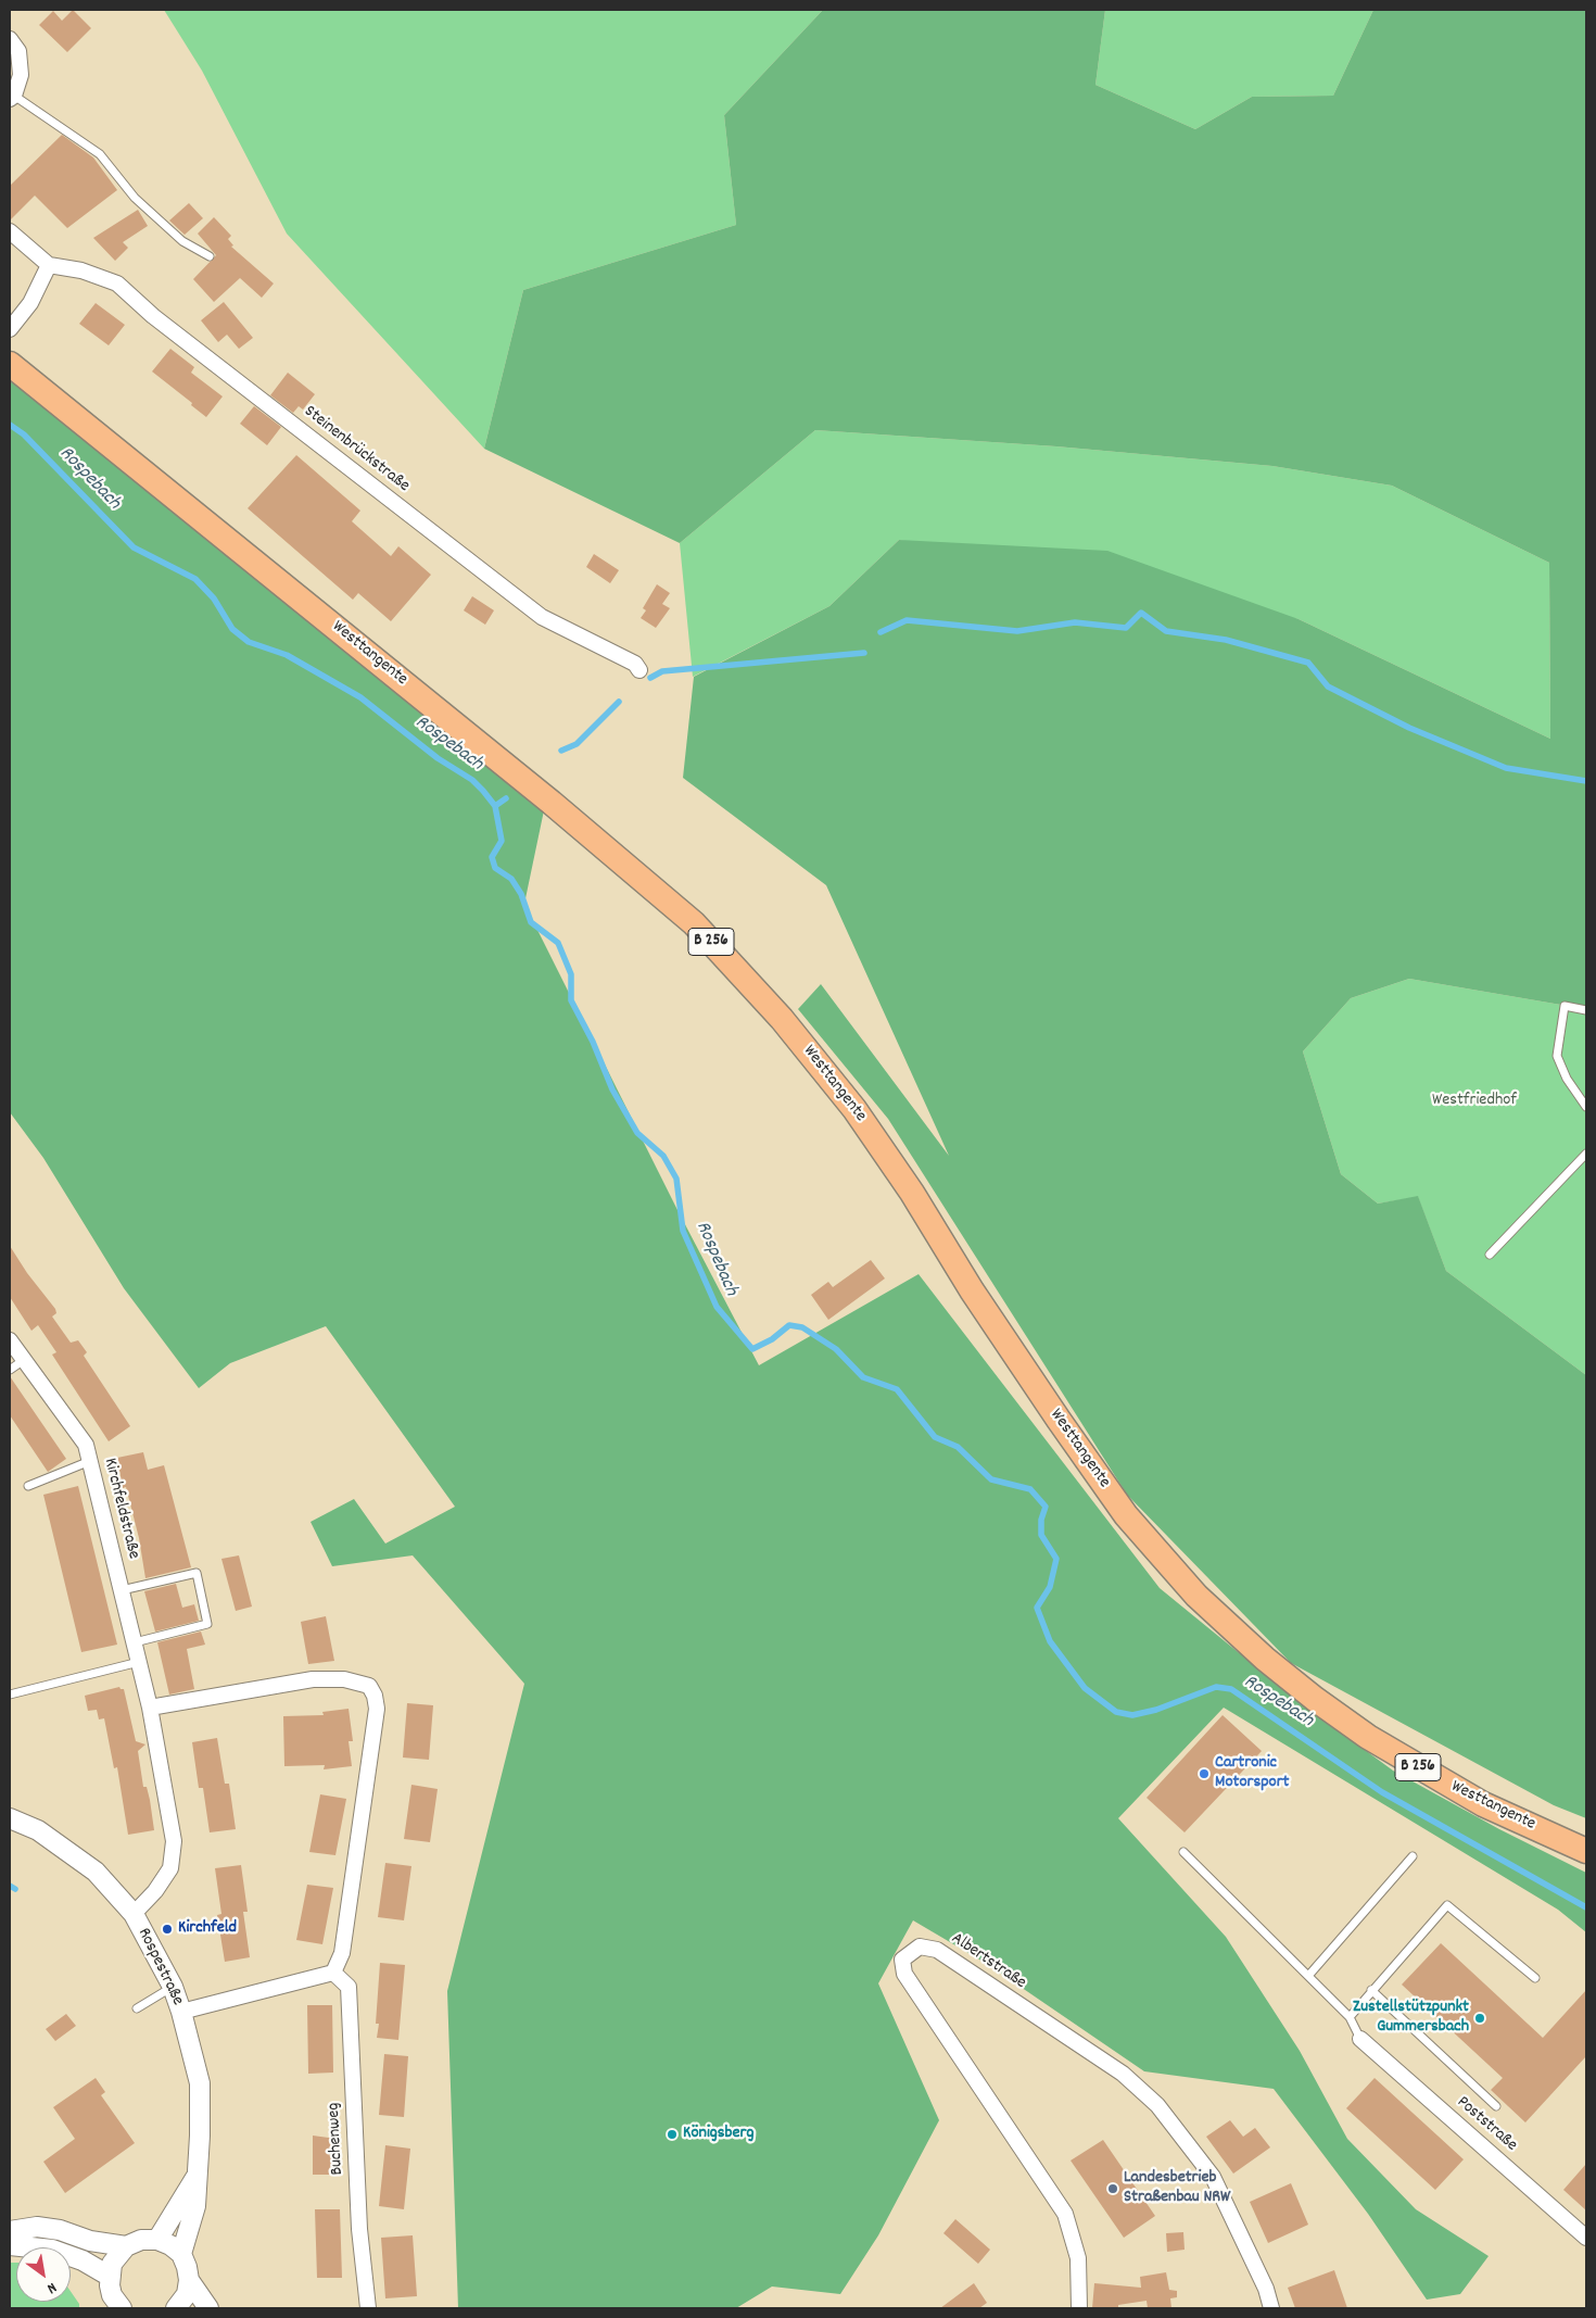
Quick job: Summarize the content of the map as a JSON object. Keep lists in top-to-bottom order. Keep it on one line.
{"streets":{"main road":["Westtangente","B 256"],"street":["Steinenbrückstraße","Kirchfeldstraße","Albertstraße","Rospestraße","Poststraße","Buchenweg"]},"crossings":[["Kirchfeldstraße","Rospestraße"]],"water":["Rospebach"],"parks":["Westfriedhof"],"places":["Cartronic Motorsport","Kirchfeld","Zustellstützpunkt Gummersbach","Königsberg","Landesbetrieb Straßenbau NRW"],"north":"bottom right"}
